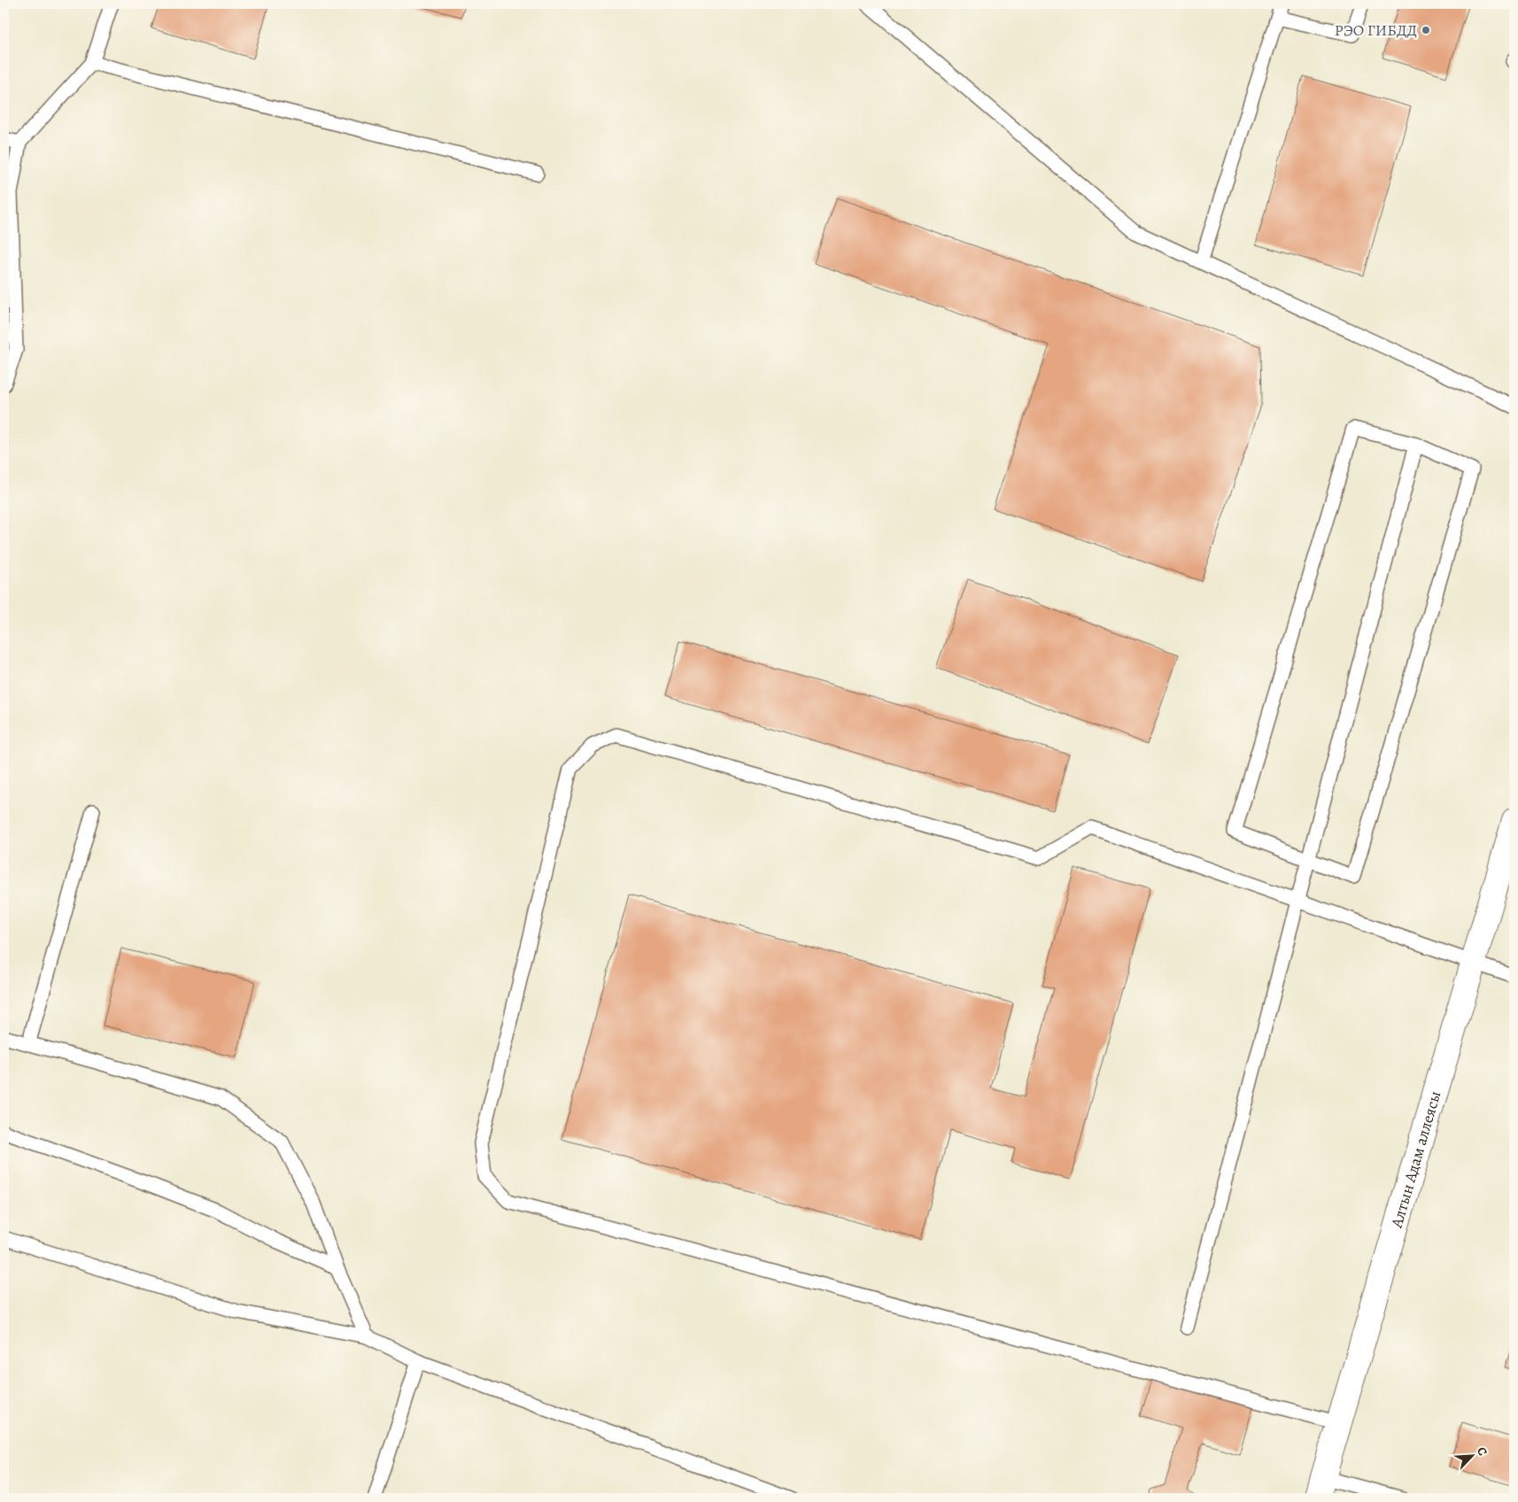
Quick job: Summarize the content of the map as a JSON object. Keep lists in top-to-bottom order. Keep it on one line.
{"streets":{"main road":["Алтын Адам аллеясы"]},"places":["РЭО ГИБДД"],"north":"top right"}
